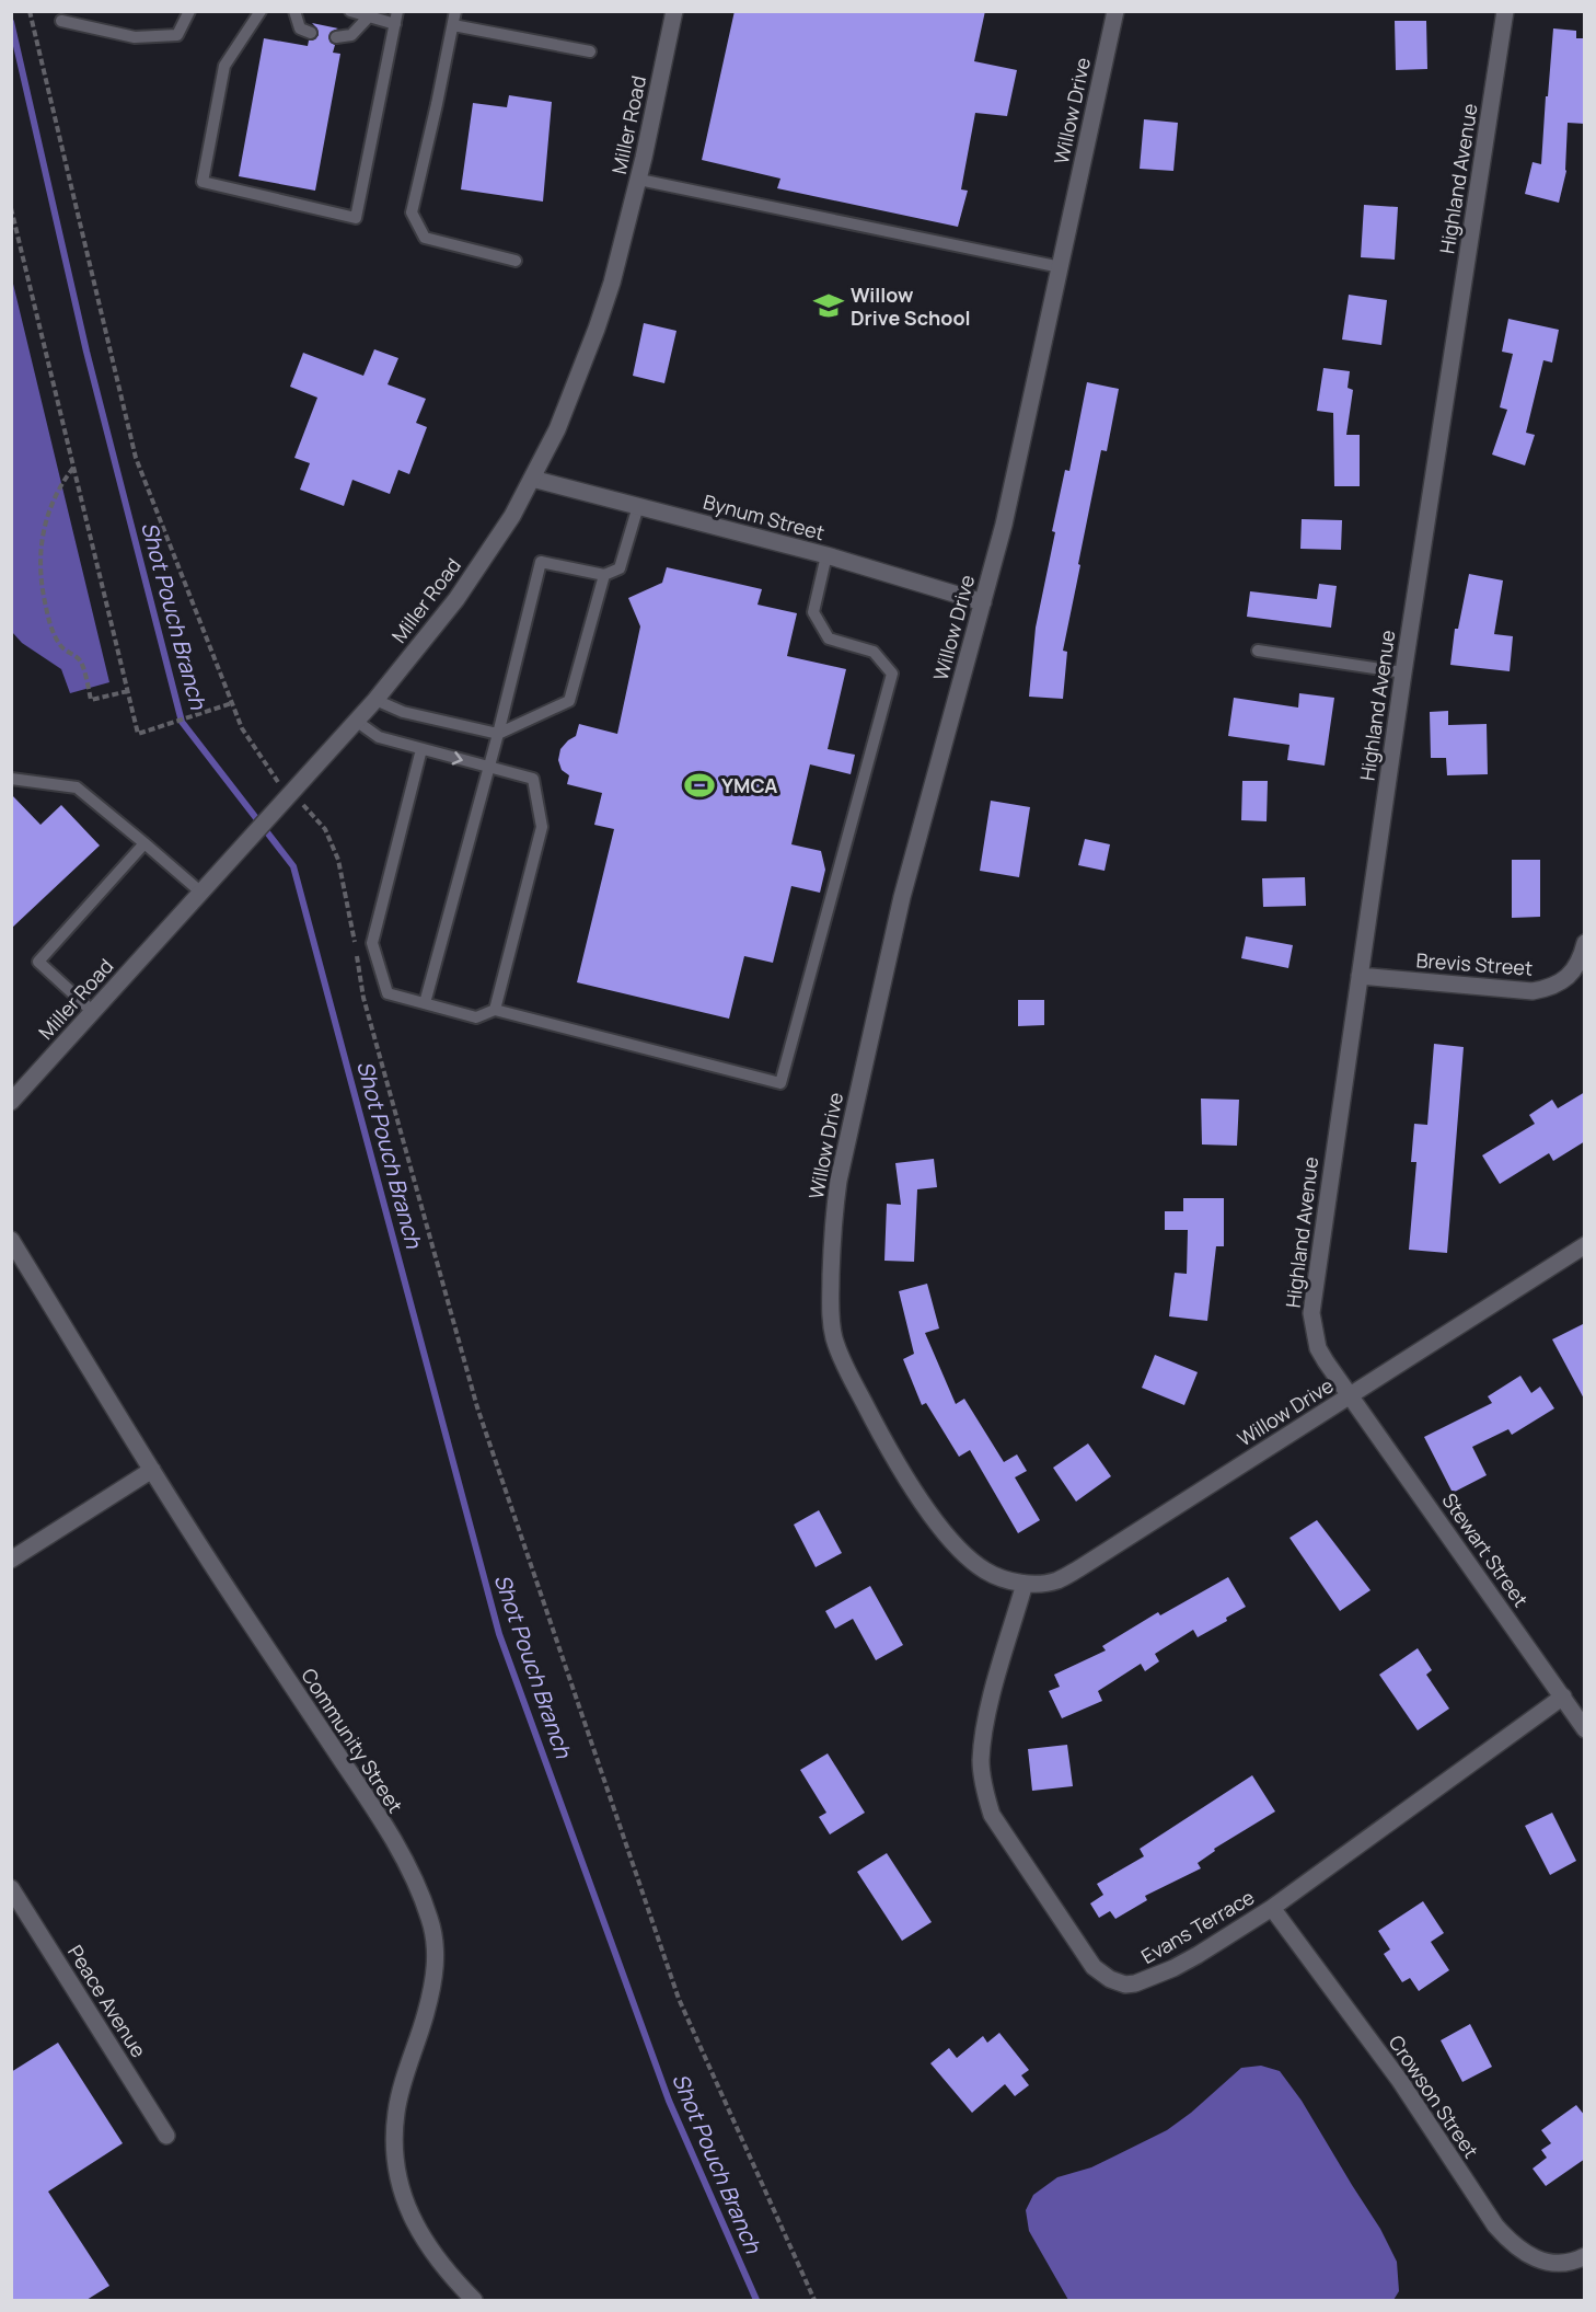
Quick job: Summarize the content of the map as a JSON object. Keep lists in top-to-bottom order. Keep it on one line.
{"streets":{"street":["Willow Drive","Miller Road","Highland Avenue","Bynum Street","Brevis Street","Stewart Street","Community Street","Evans Terrace","Peace Avenue","Crowson Street"]},"crossings":[["Willow Drive","Highland Avenue"],["Willow Drive","Bynum Street"],["Willow Drive","Stewart Street"],["Willow Drive","Evans Terrace"],["Miller Road","Bynum Street"],["Highland Avenue","Brevis Street"],["Highland Avenue","Stewart Street"],["Stewart Street","Evans Terrace"],["Evans Terrace","Crowson Street"]],"water":["Shot Pouch Branch"],"places":{"school or university":["Willow Drive School"],"sports":["YMCA"]}}
